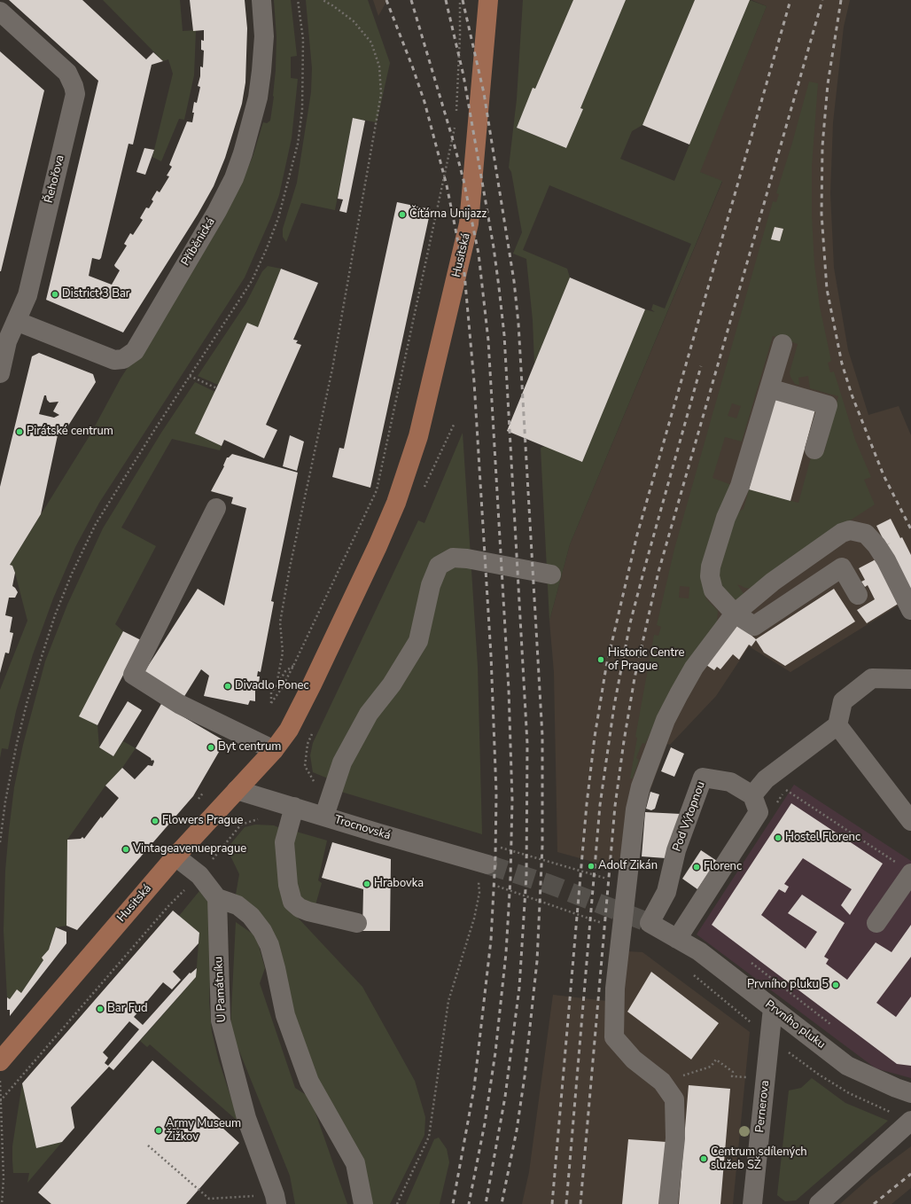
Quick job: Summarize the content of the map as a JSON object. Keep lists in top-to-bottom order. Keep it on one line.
{"streets":{"main road":["Husitská"],"street":["Řehořova","Příběnická","Pod Výtopnou","Trocnovská","U Památníku","Prvního pluku","Pernerova"]},"crossings":[["Řehořova","Příběnická"],["Husitská","Trocnovská"],["Pod Výtopnou","Prvního pluku"],["Prvního pluku","Pernerova"]],"places":["Čítárna Unijazz","District 3 Bar","Pirátské centrum","Historic Centre of Prague","Divadlo Ponec","Byt centrum","Flowers Prague","Hostel Florenc","Vintageavenueprague","Adolf Zikán","Florenc","Hrabovka","Prvního pluku 5","Bar Fud","Army Museum Žižkov","Centrum sdílených služeb SŽ"]}
